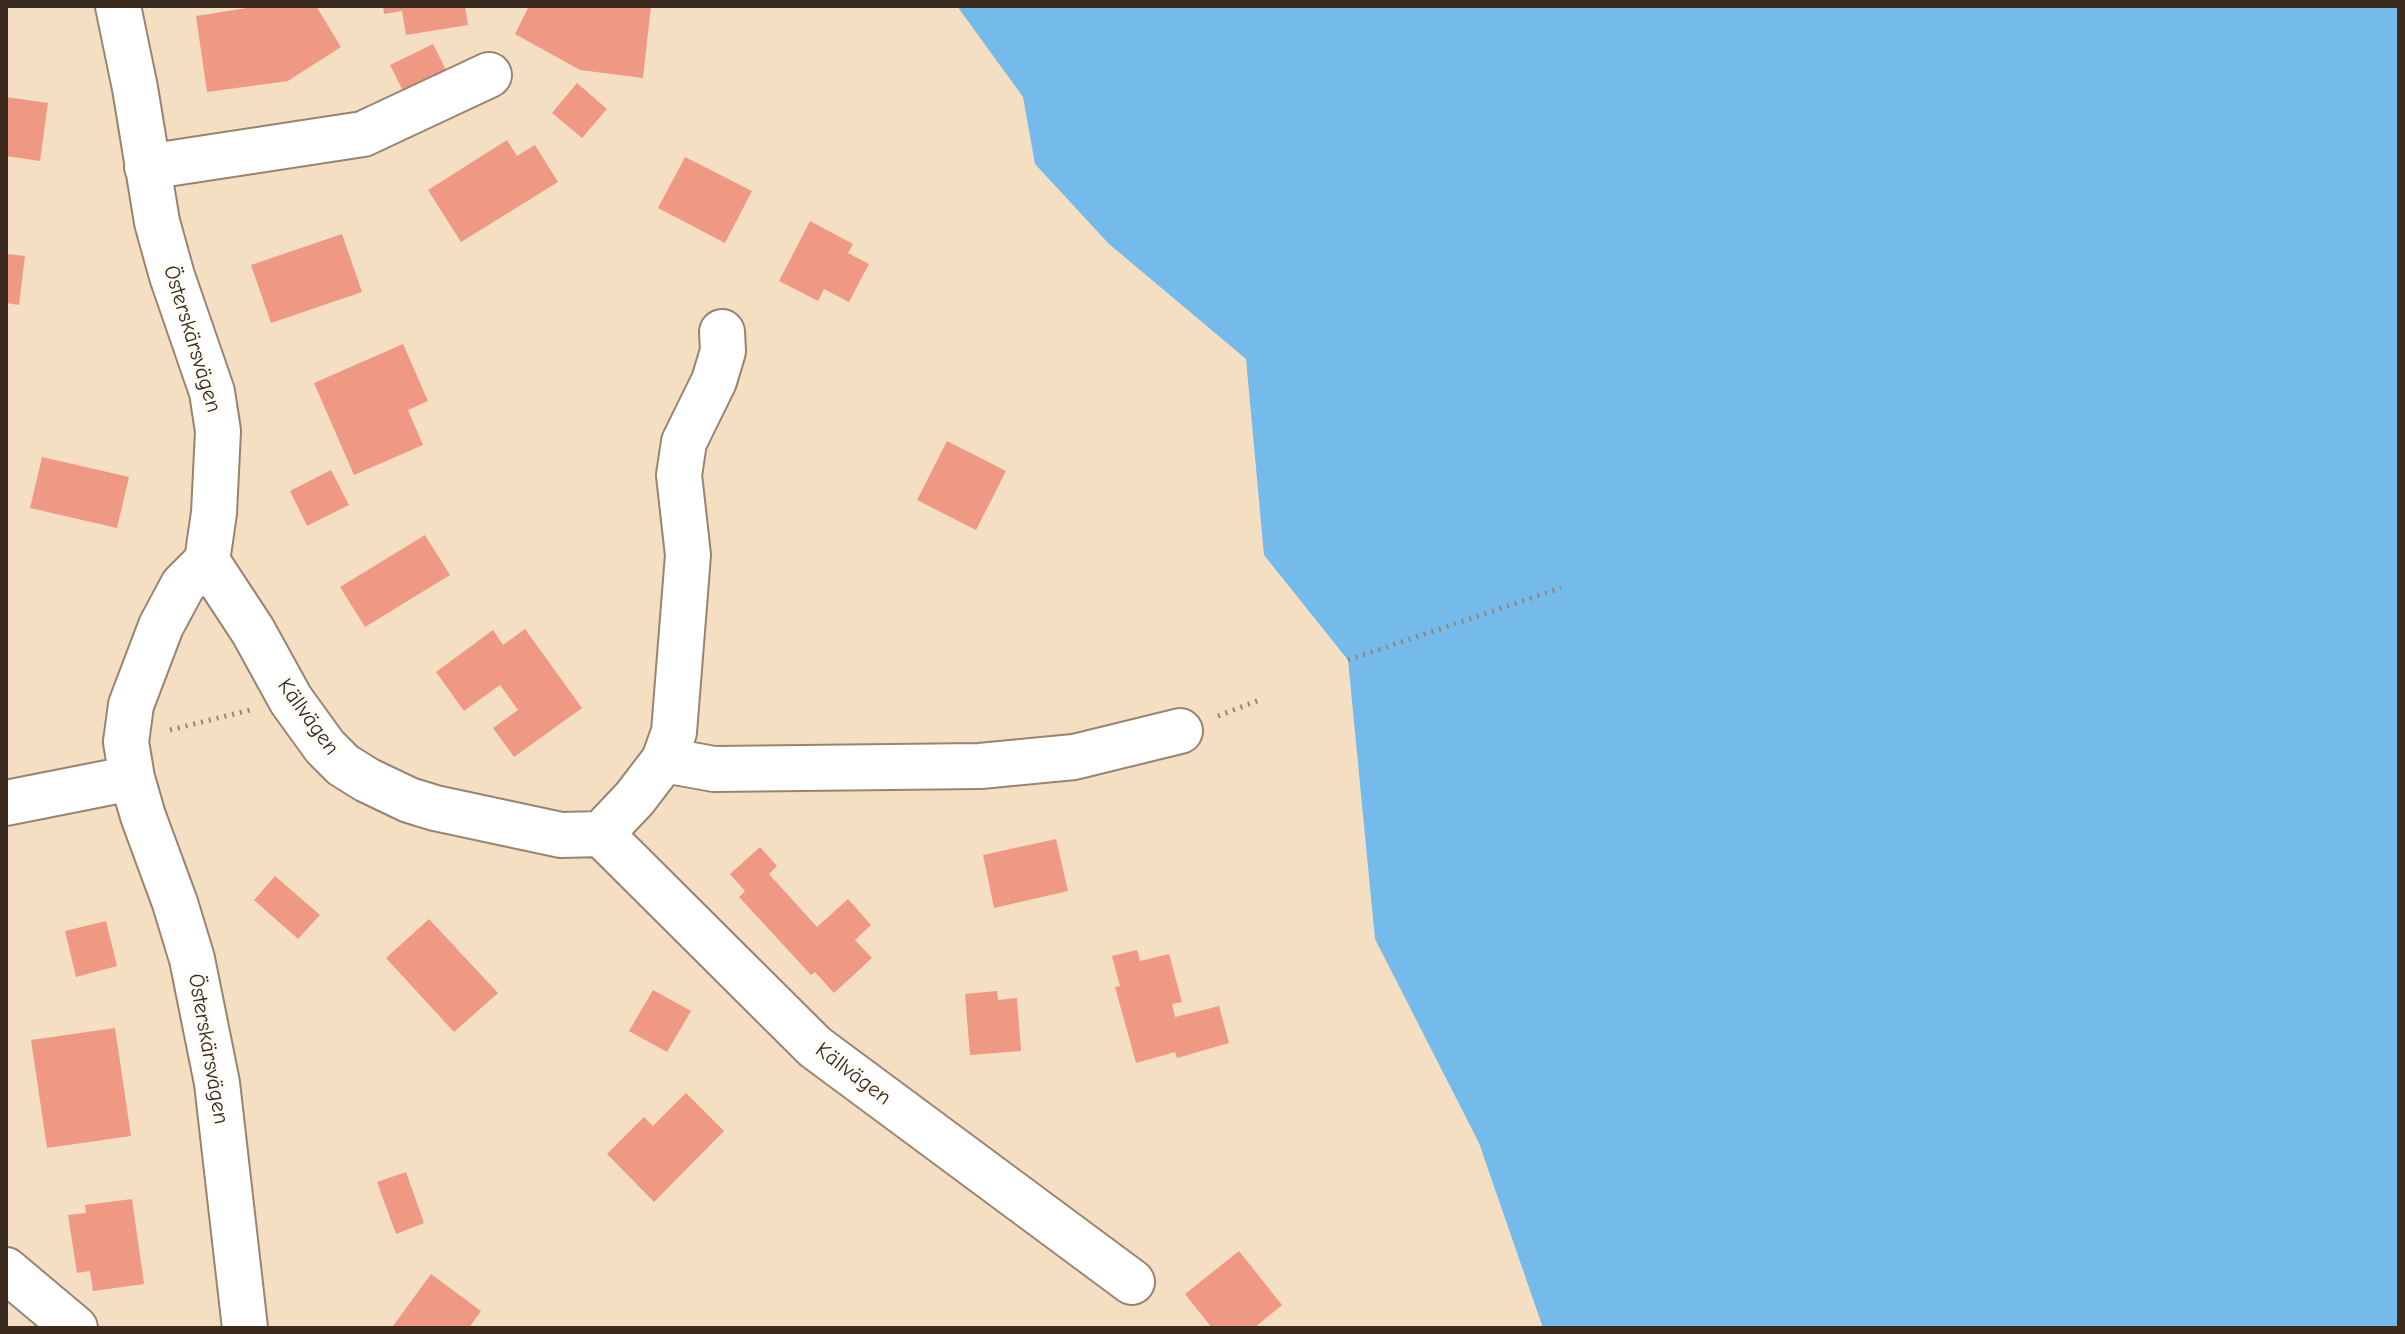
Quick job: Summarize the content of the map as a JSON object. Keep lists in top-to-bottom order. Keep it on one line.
{"streets":{"street":["Österskärsvägen","Källvägen"]},"crossings":[["Österskärsvägen","Källvägen"]]}
